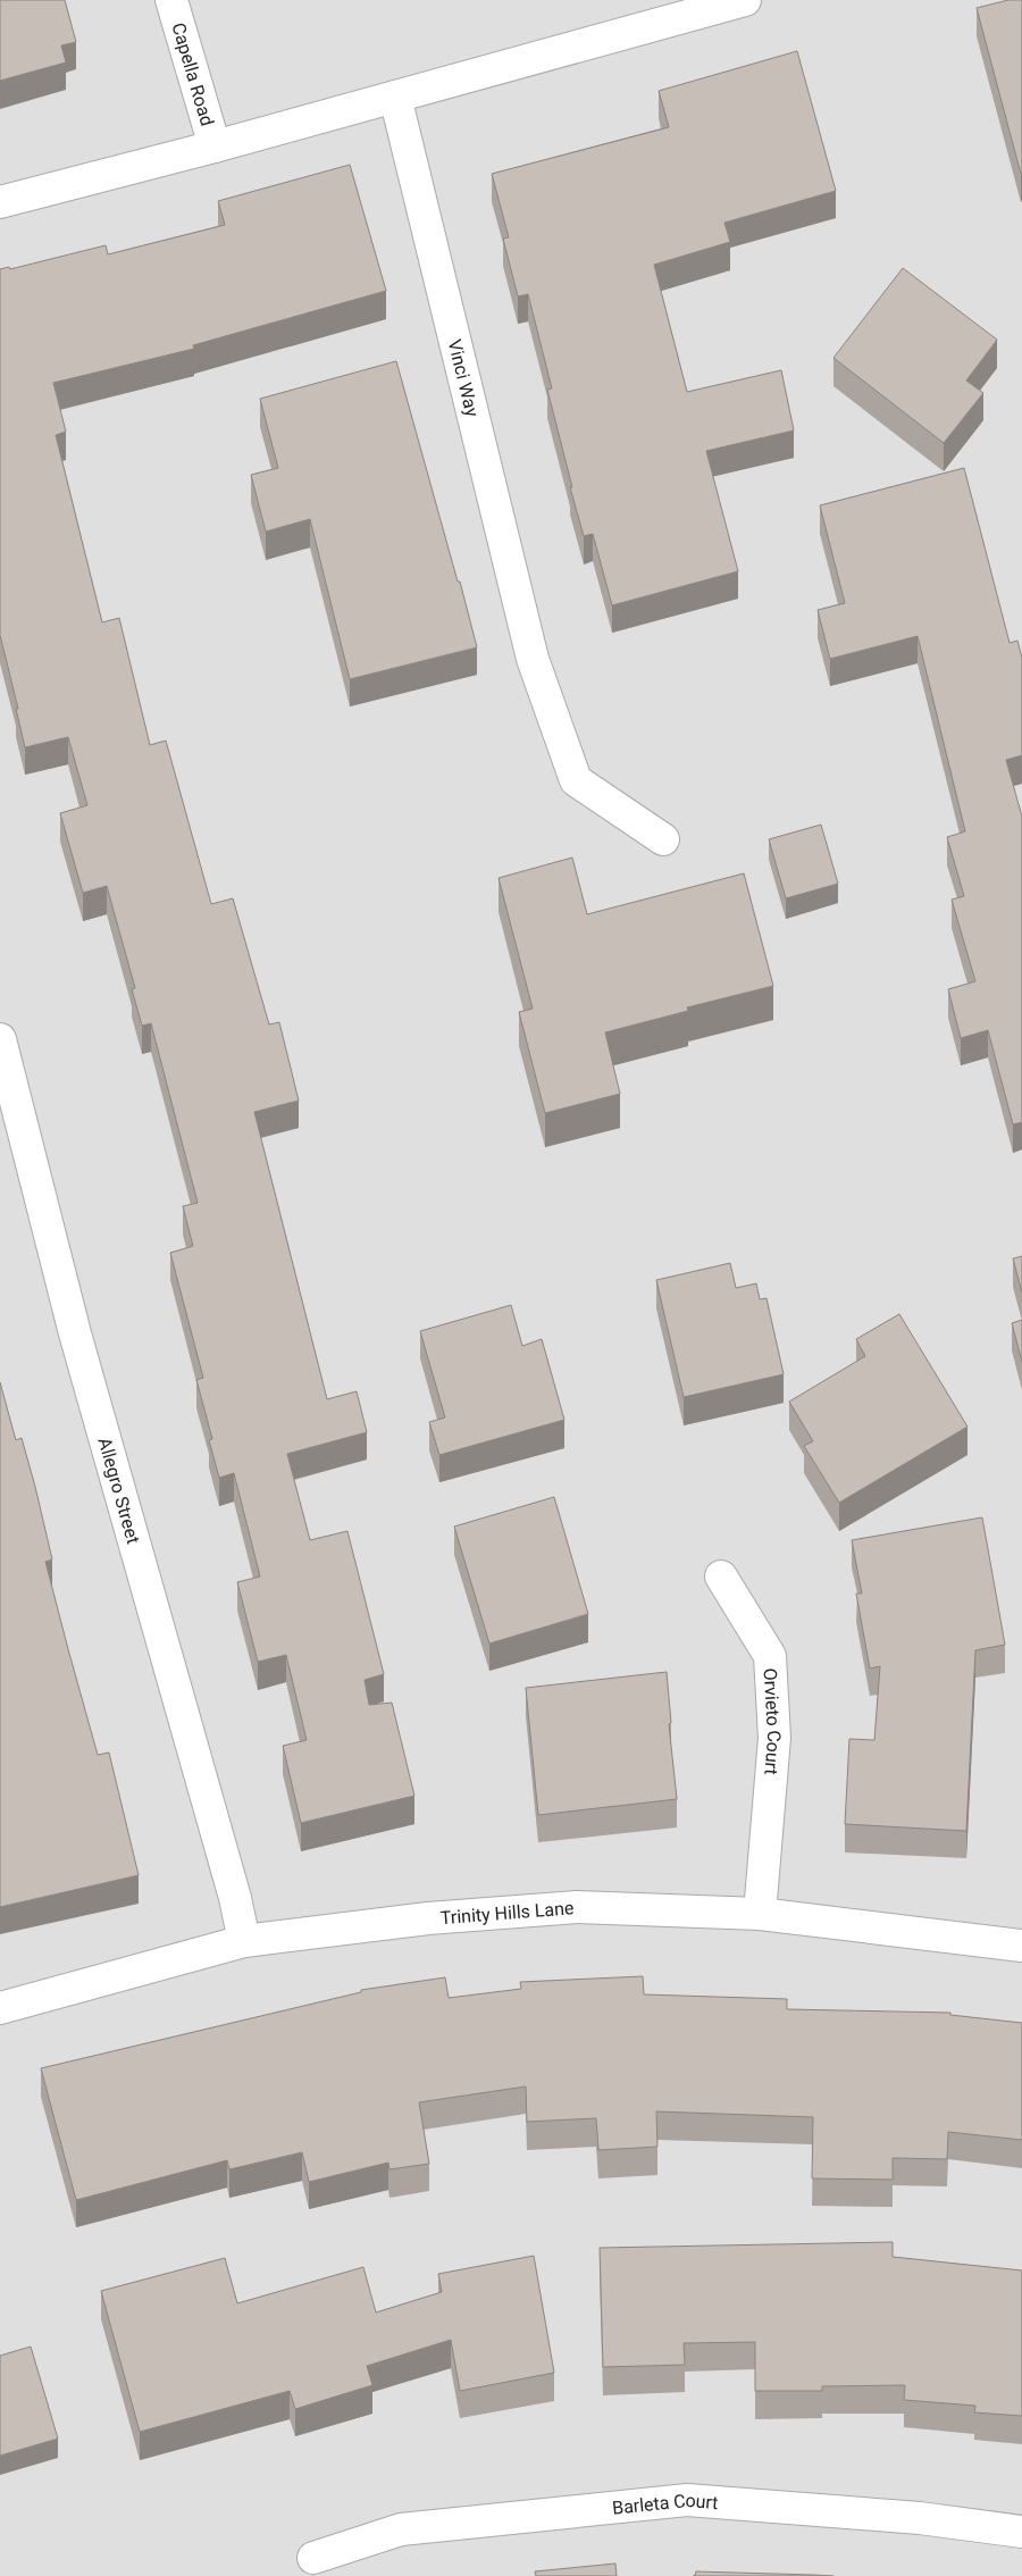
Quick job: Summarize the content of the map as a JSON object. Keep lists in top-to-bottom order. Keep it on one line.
{"streets":{"street":["Capella Road","Vinci Way","Allegro Street","Orvieto Court","Trinity Hills Lane","Barleta Court"]},"crossings":[["Allegro Street","Trinity Hills Lane"],["Orvieto Court","Trinity Hills Lane"]]}
